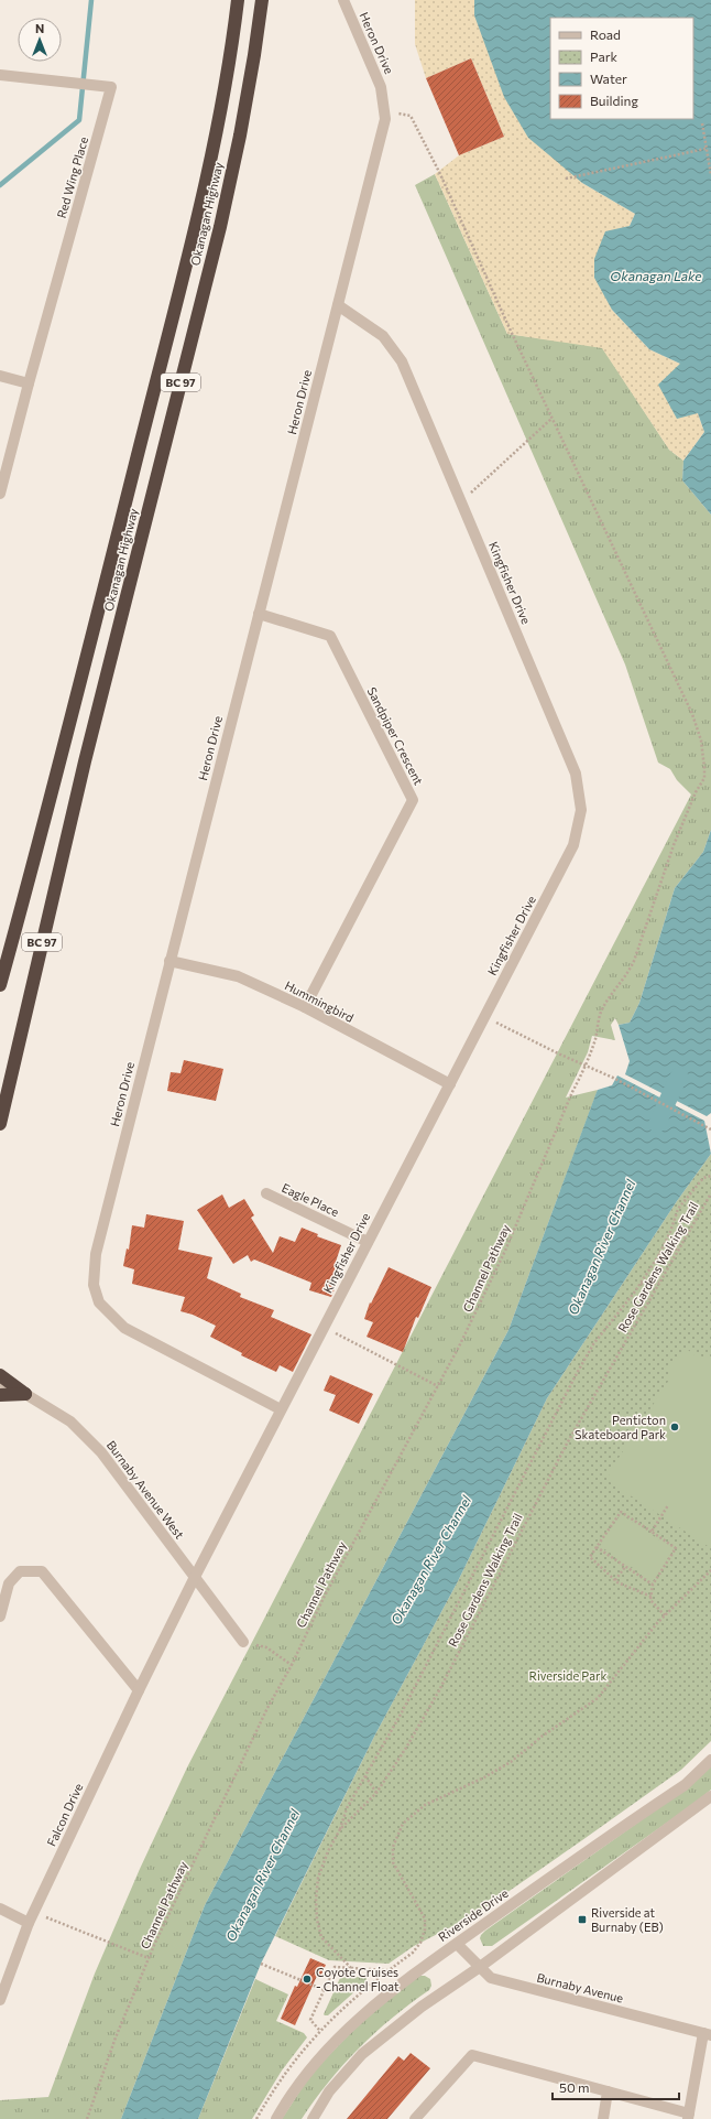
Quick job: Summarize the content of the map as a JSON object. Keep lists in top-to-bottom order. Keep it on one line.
{"streets":{"highway":["Okanagan Highway","BC 97"],"street":["Heron Drive","Red Wing Place","Kingfisher Drive","Sandpiper Crescent","Hummingbird","Eagle Place","Burnaby Avenue West","Falcon Drive","Riverside Drive","Burnaby Avenue"],"path":["Rose Gardens Walking Trail","Channel Pathway"]},"crossings":[["Heron Drive","Kingfisher Drive"],["Heron Drive","Sandpiper Crescent"],["Heron Drive","Hummingbird"],["Heron Drive","Channel Pathway"],["Kingfisher Drive","Hummingbird"],["Kingfisher Drive","Eagle Place"],["Kingfisher Drive","Burnaby Avenue West"],["Kingfisher Drive","Falcon Drive"],["Sandpiper Crescent","Hummingbird"],["Burnaby Avenue West","Falcon Drive"],["Riverside Drive","Burnaby Avenue"]],"water":["Okanagan Lake","Okanagan River Channel"],"parks":["Riverside Park"],"places":{"other":["Penticton Skateboard Park","Coyote Cruises - Channel Float"],"transit":["Riverside at Burnaby (EB)"]},"legend":["Road","Park","Water","Building"],"scale_bar":"50 m","north":"top"}
